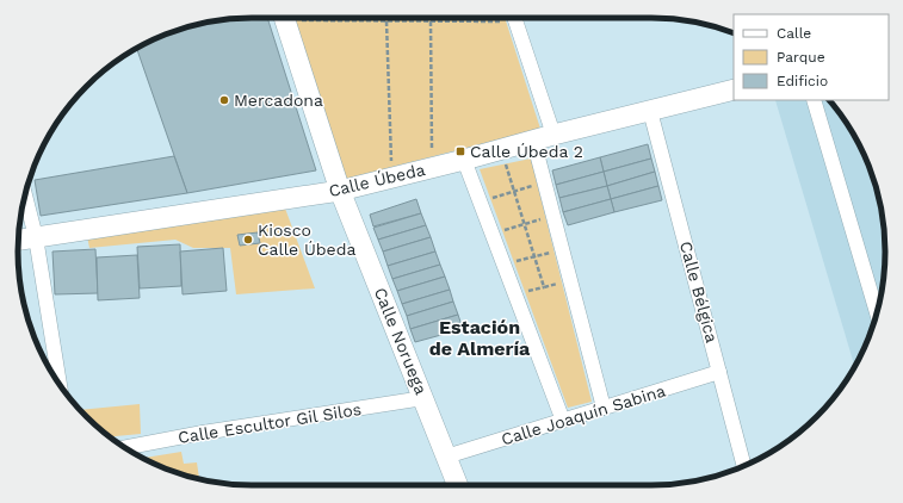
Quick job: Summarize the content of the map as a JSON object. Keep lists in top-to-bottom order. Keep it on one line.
{"streets":{"street":["Calle Úbeda","Calle Bélgica","Calle Noruega","Calle Joaquín Sabina","Calle Escultor Gil Silos"]},"crossings":[["Calle Úbeda","Calle Bélgica"],["Calle Úbeda","Calle Noruega"],["Calle Bélgica","Calle Joaquín Sabina"],["Calle Noruega","Calle Joaquín Sabina"],["Calle Noruega","Calle Escultor Gil Silos"]],"districts":["Estación de Almería"],"places":{"other":["Mercadona","Kiosco Calle Úbeda"],"transit":["Calle Úbeda 2"]},"legend":["Calle","Parque","Edificio"]}
